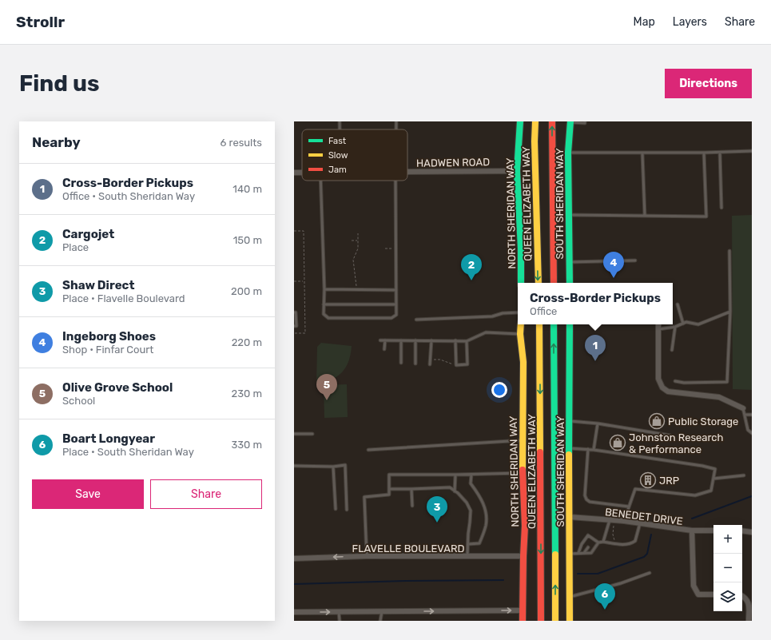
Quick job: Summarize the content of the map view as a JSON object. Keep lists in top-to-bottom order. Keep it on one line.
{"streets":{"main road":["QUEEN ELIZABETH WAY","SOUTH SHERIDAN WAY","NORTH SHERIDAN WAY"],"street":["HADWEN ROAD","BENEDET DRIVE","FLAVELLE BOULEVARD"]},"crossings":[["HADWEN ROAD","NORTH SHERIDAN WAY"],["SOUTH SHERIDAN WAY","BENEDET DRIVE"],["NORTH SHERIDAN WAY","FLAVELLE BOULEVARD"]],"places":{"shop":["Public Storage","Johnston Research & Performance"],"building":["JRP"]},"legend":["Fast","Slow","Jam"],"page":{"header":"Strollr","nav":["Map","Layers","Share"],"buttons":["Directions",["Save","Share"]],"title":"Find us","heading":["Nearby","6 results"],"list":[{"mark":"1","name":"Cross-Border Pickups","note":"Office · South Sheridan Way","value":"140 m"},{"mark":"2","name":"Cargojet","note":"Place","value":"150 m"},{"mark":"3","name":"Shaw Direct","note":"Place · Flavelle Boulevard","value":"200 m"},{"mark":"4","name":"Ingeborg Shoes","note":"Shop · Finfar Court","value":"220 m"},{"mark":"5","name":"Olive Grove School","note":"School","value":"230 m"},{"mark":"6","name":"Boart Longyear","note":"Place · South Sheridan Way","value":"330 m"}],"pins":["4","2","1","5","3","6"],"popup":["Cross-Border Pickups","Office"],"map_buttons":["+","−"]}}
